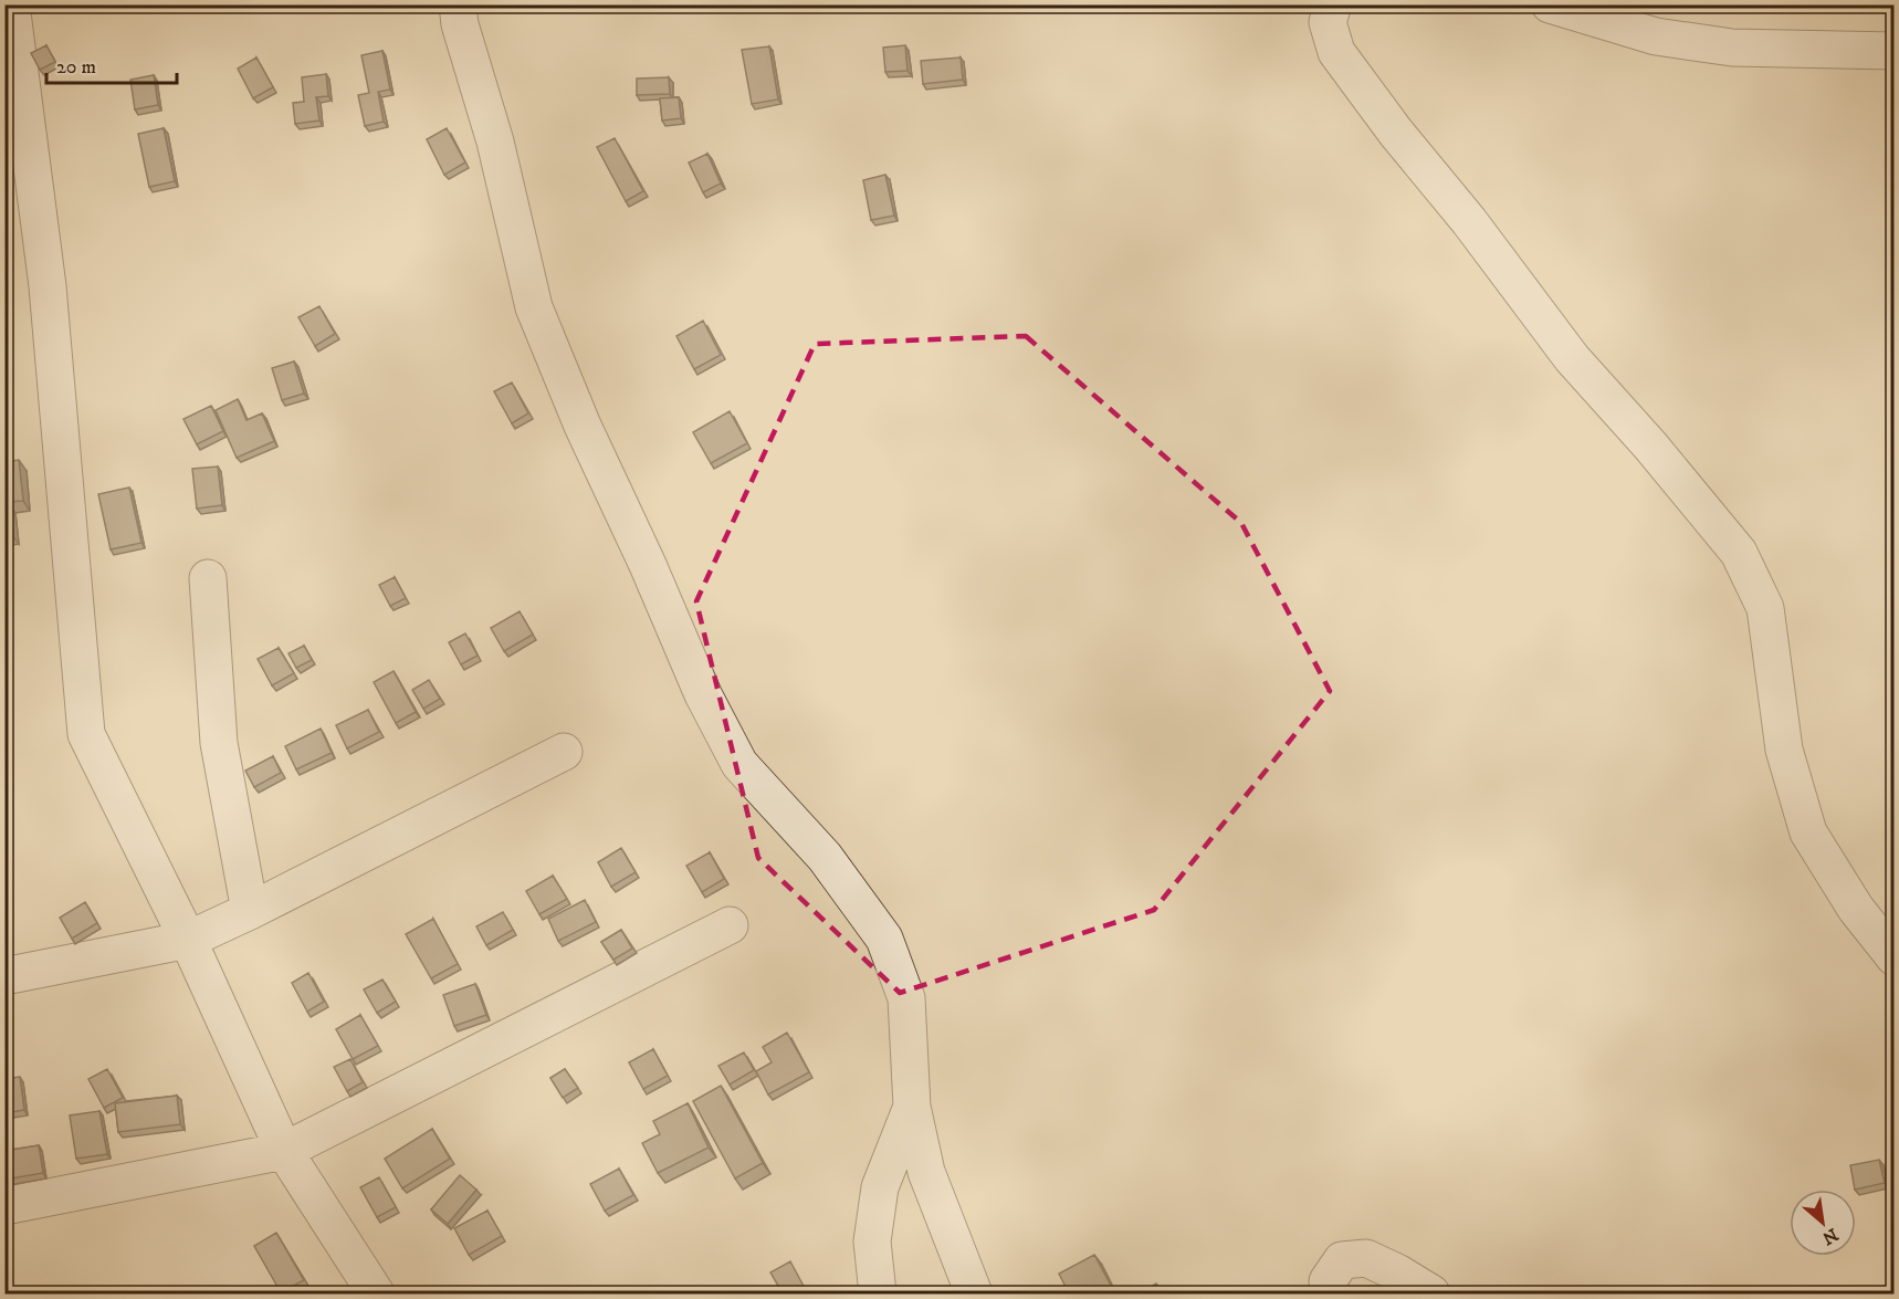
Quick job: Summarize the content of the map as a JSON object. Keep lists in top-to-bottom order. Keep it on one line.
{"scale_bar":"20 m","north":"bottom right"}
